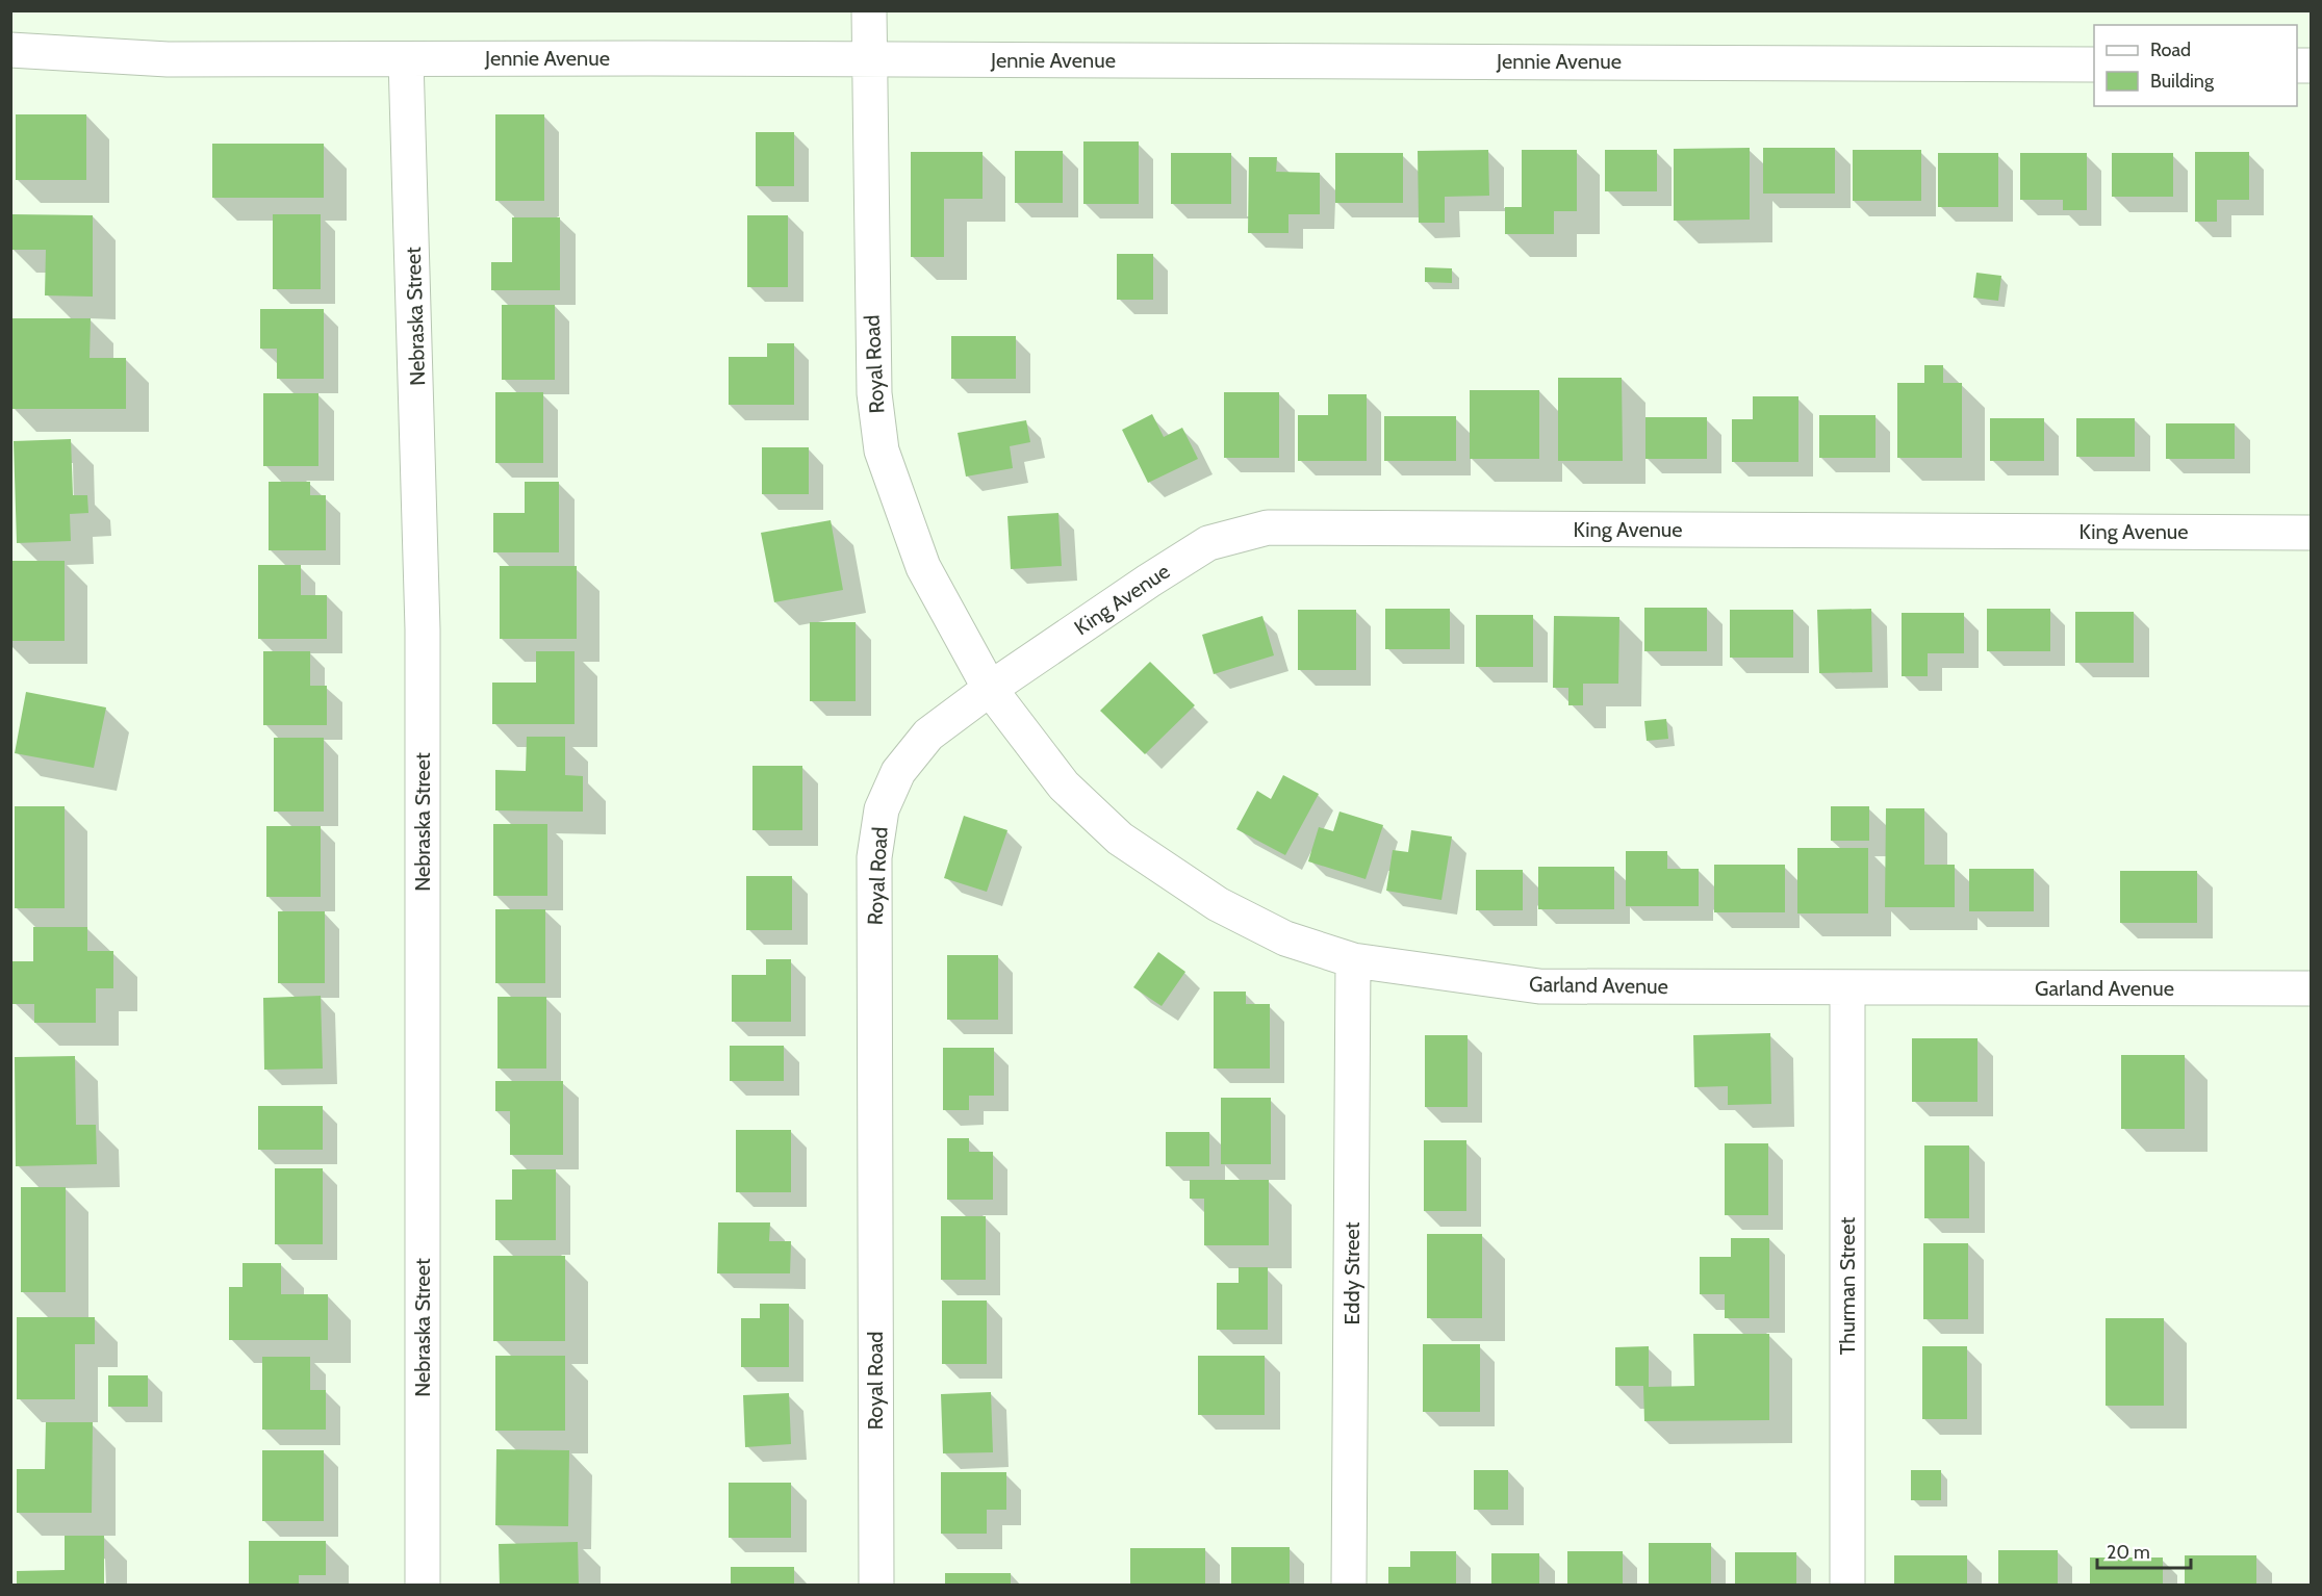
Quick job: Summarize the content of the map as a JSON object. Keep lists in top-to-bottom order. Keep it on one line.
{"streets":{"street":["Jennie Avenue","Nebraska Street","Royal Road","King Avenue","Garland Avenue","Eddy Street","Thurman Street"]},"crossings":[["Jennie Avenue","Nebraska Street"],["Jennie Avenue","Royal Road"],["Royal Road","King Avenue"],["Royal Road","Garland Avenue"],["King Avenue","Garland Avenue"],["Garland Avenue","Eddy Street"],["Garland Avenue","Thurman Street"]],"legend":["Road","Building"],"scale_bar":"20 m"}
